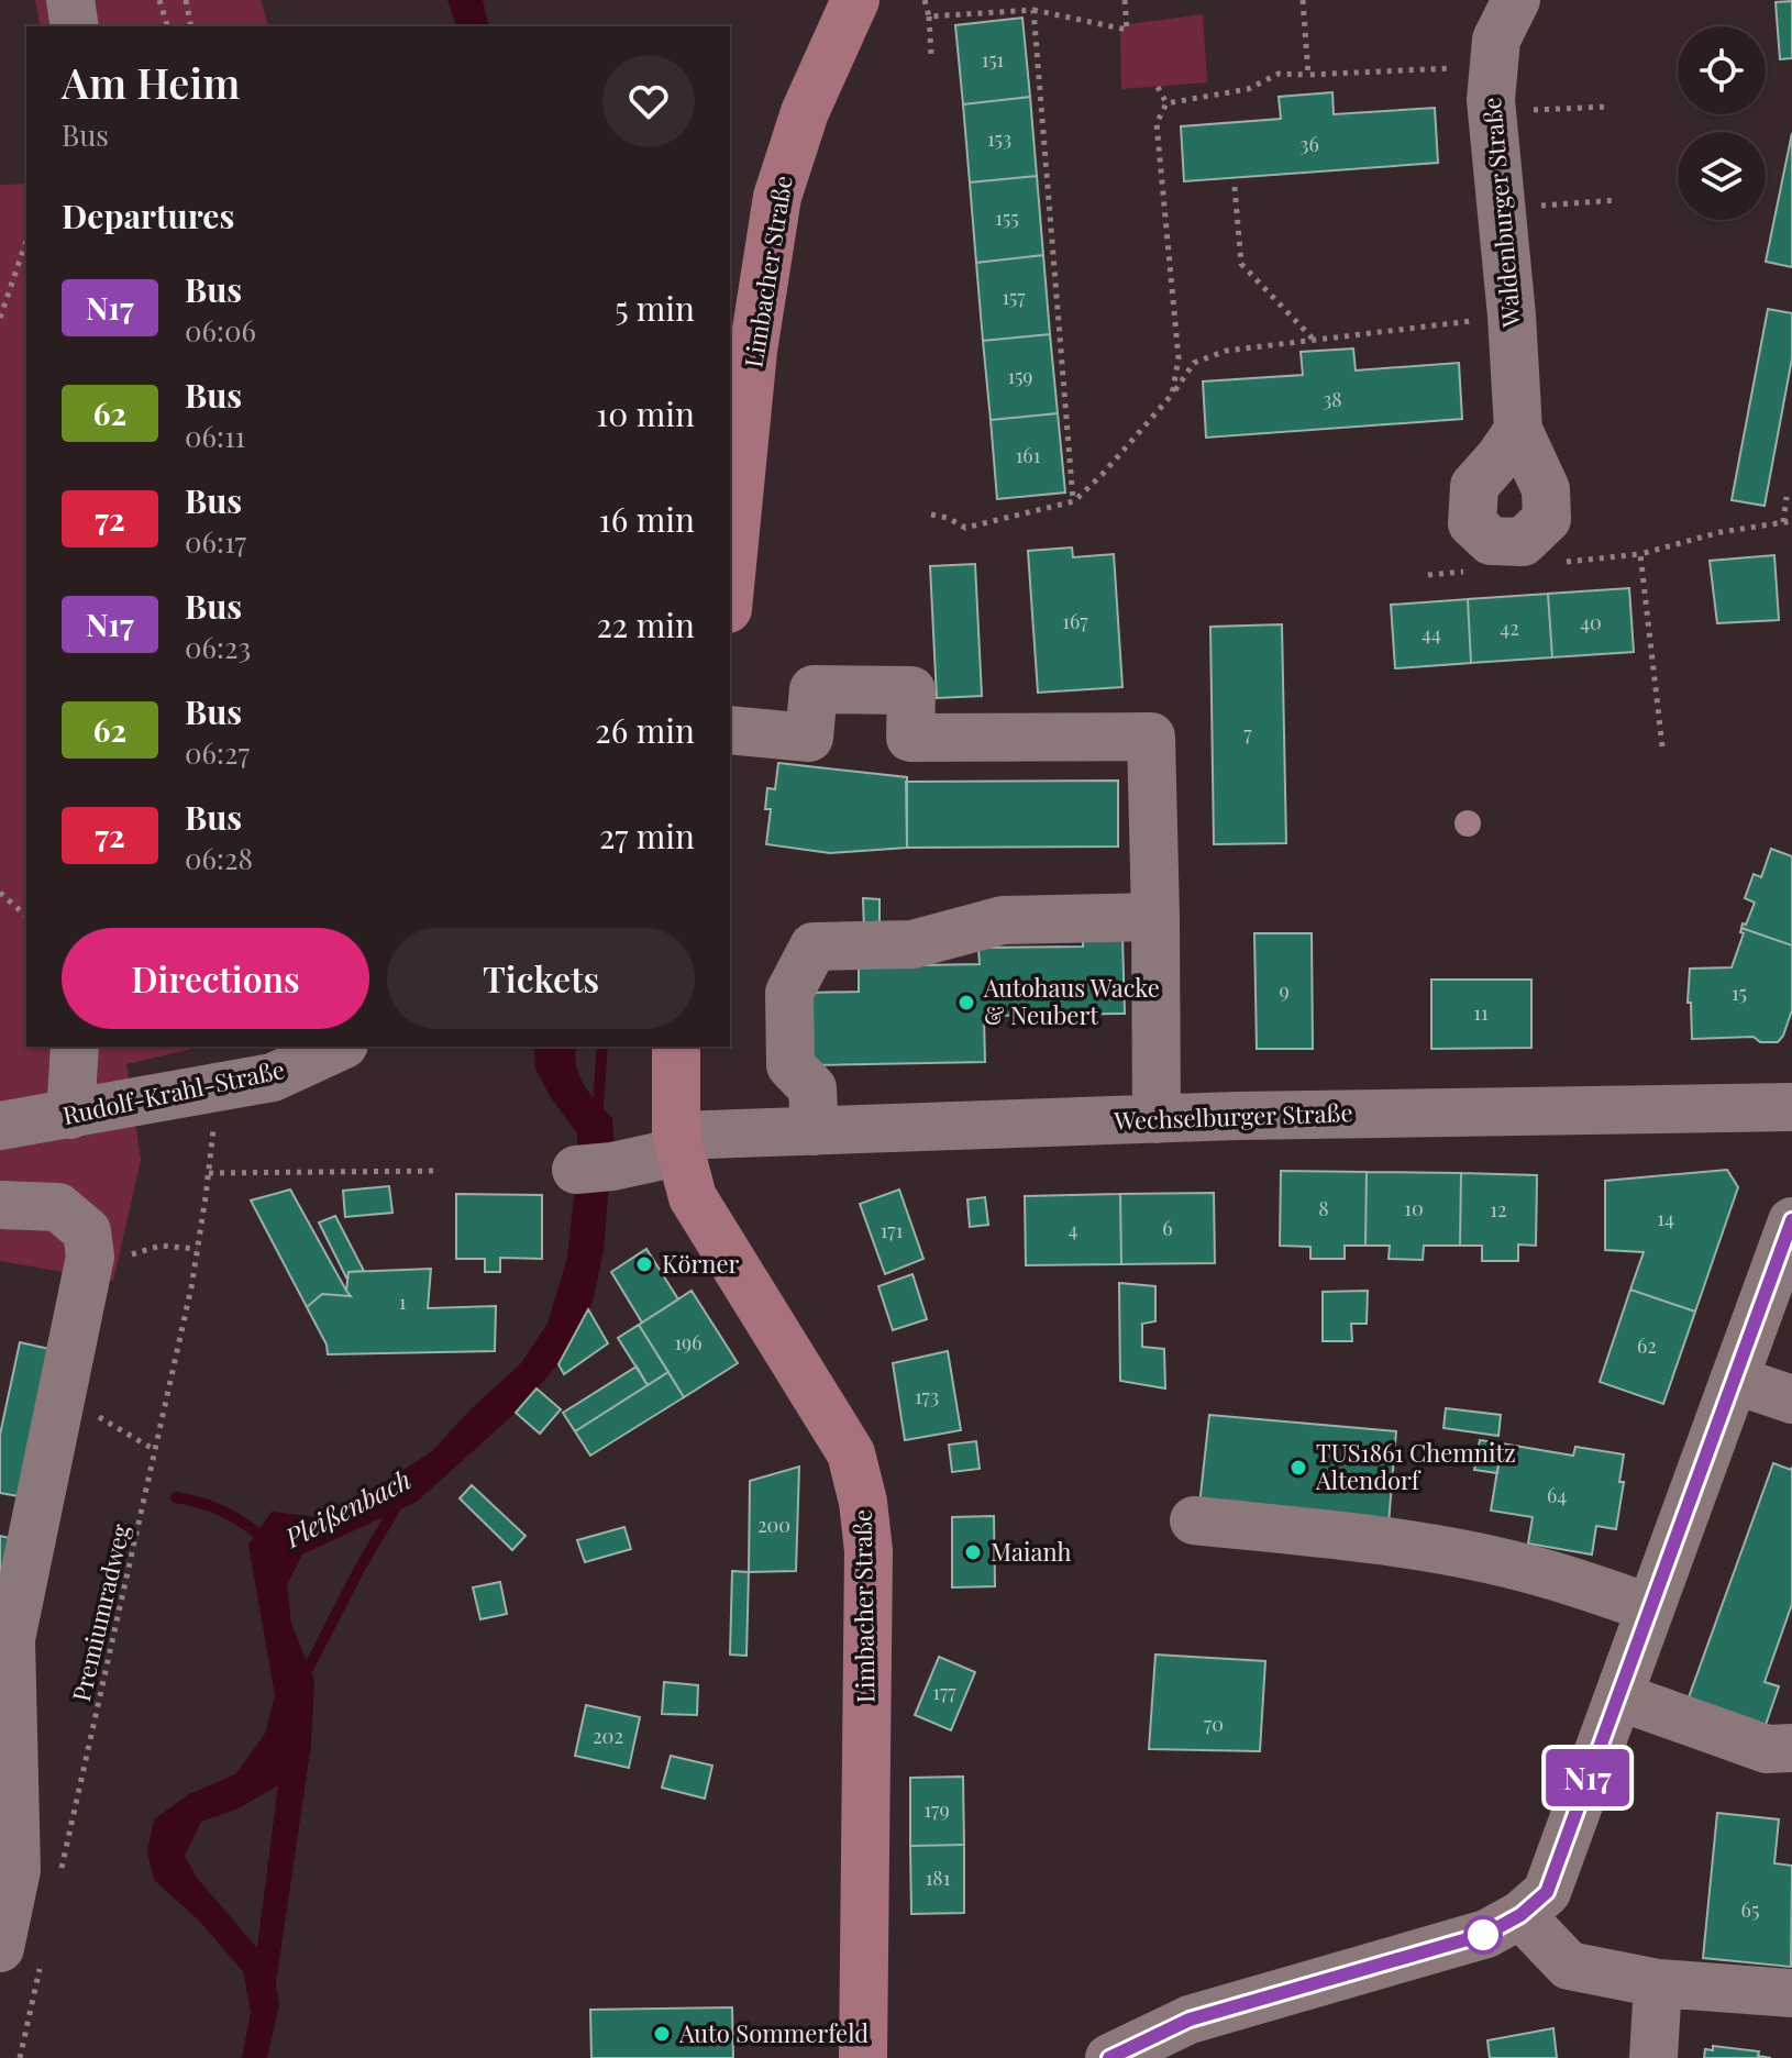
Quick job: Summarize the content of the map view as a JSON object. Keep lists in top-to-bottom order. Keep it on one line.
{"streets":{"main road":["Limbacher Straße"],"street":["Waldenburger Straße","Rudolf-Krahl-Straße","Wechselburger Straße"],"path":["Premiumradweg"]},"crossings":[["Limbacher Straße","Wechselburger Straße"]],"water":["Pleißenbach"],"places":["Autohaus Wacke & Neubert","Körner","TUS1861 Chemnitz Altendorf","Maianh","Auto Sommerfeld"],"lines":["bus line N17"],"house_numbers":["151","153","36","155","157","159","38","161","167","40","42","44","7","9","15","11","8","10","12","14","6","4","171","1","196","62","173","64","200","177","70","202","179","181","65"],"page":{"on_map":"N17","heading":[["Am Heim","Bus"],"Departures"],"list":[{"mark":"N17","name":"Bus","note":"06:06","value":"5 min"},{"mark":"62","name":"Bus","note":"06:11","value":"10 min"},{"mark":"72","name":"Bus","note":"06:17","value":"16 min"},{"mark":"N17","name":"Bus","note":"06:23","value":"22 min"},{"mark":"62","name":"Bus","note":"06:27","value":"26 min"},{"mark":"72","name":"Bus","note":"06:28","value":"27 min"}],"buttons":["Directions","Tickets"]}}
